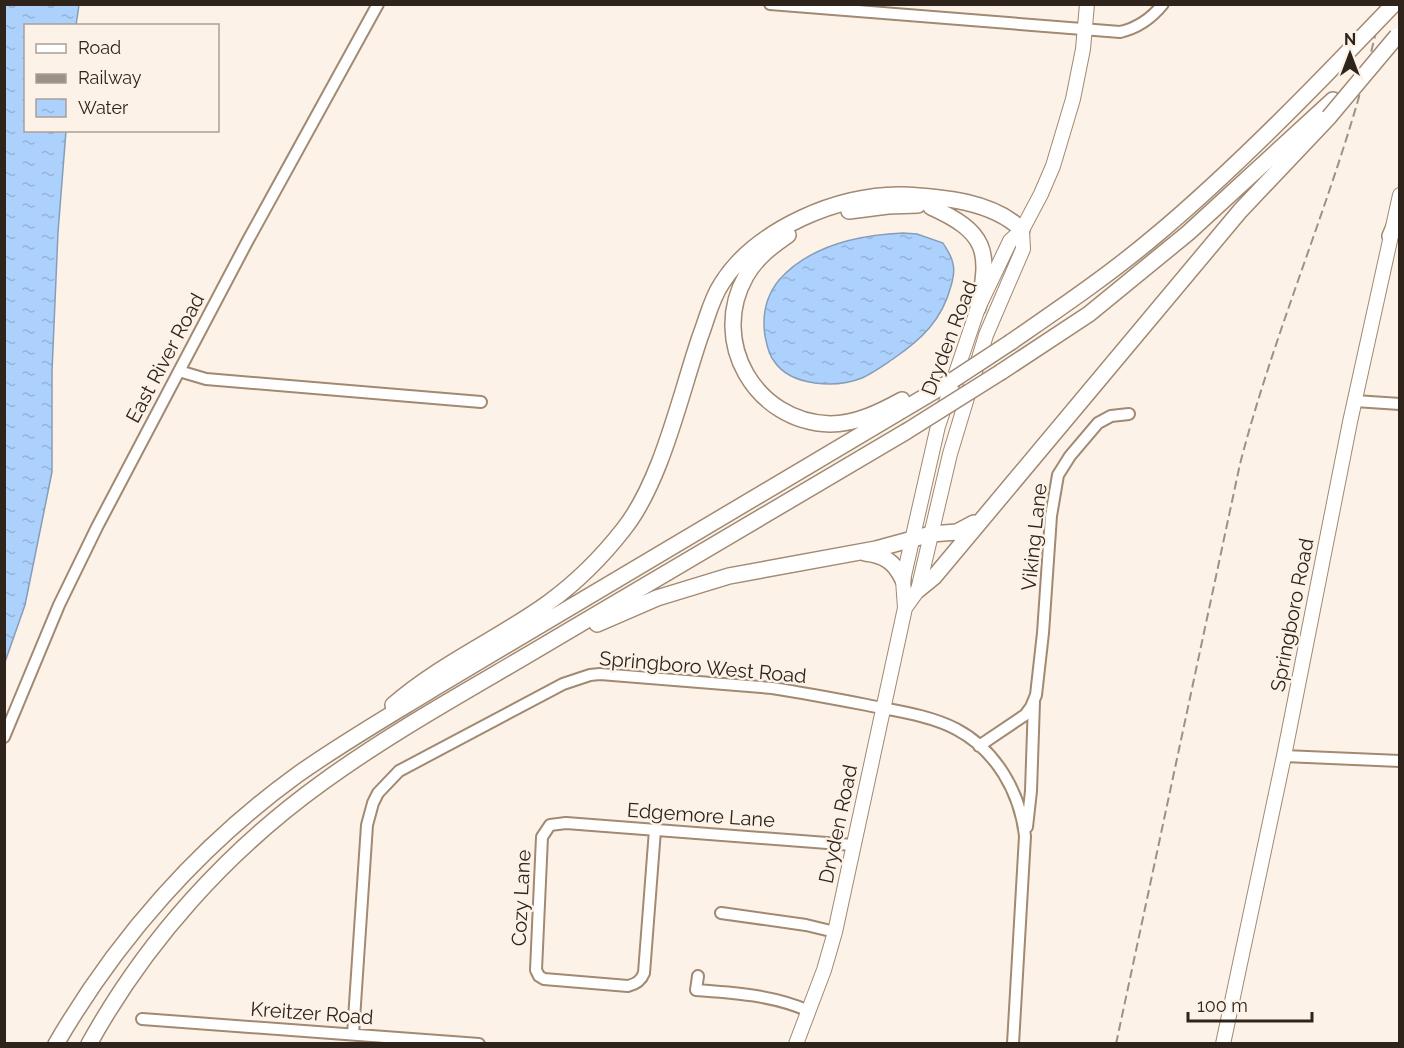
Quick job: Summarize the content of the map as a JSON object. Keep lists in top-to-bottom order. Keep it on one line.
{"streets":{"main road":["Dryden Road","Springboro Road"],"street":["East River Road","Viking Lane","Springboro West Road","Edgemore Lane","Cozy Lane","Kreitzer Road"]},"crossings":[["Dryden Road","Springboro West Road"],["Dryden Road","Edgemore Lane"],["Viking Lane","Springboro West Road"],["Springboro West Road","Kreitzer Road"],["Edgemore Lane","Cozy Lane"]],"legend":["Road","Railway","Water"],"scale_bar":"100 m","north":"top"}
